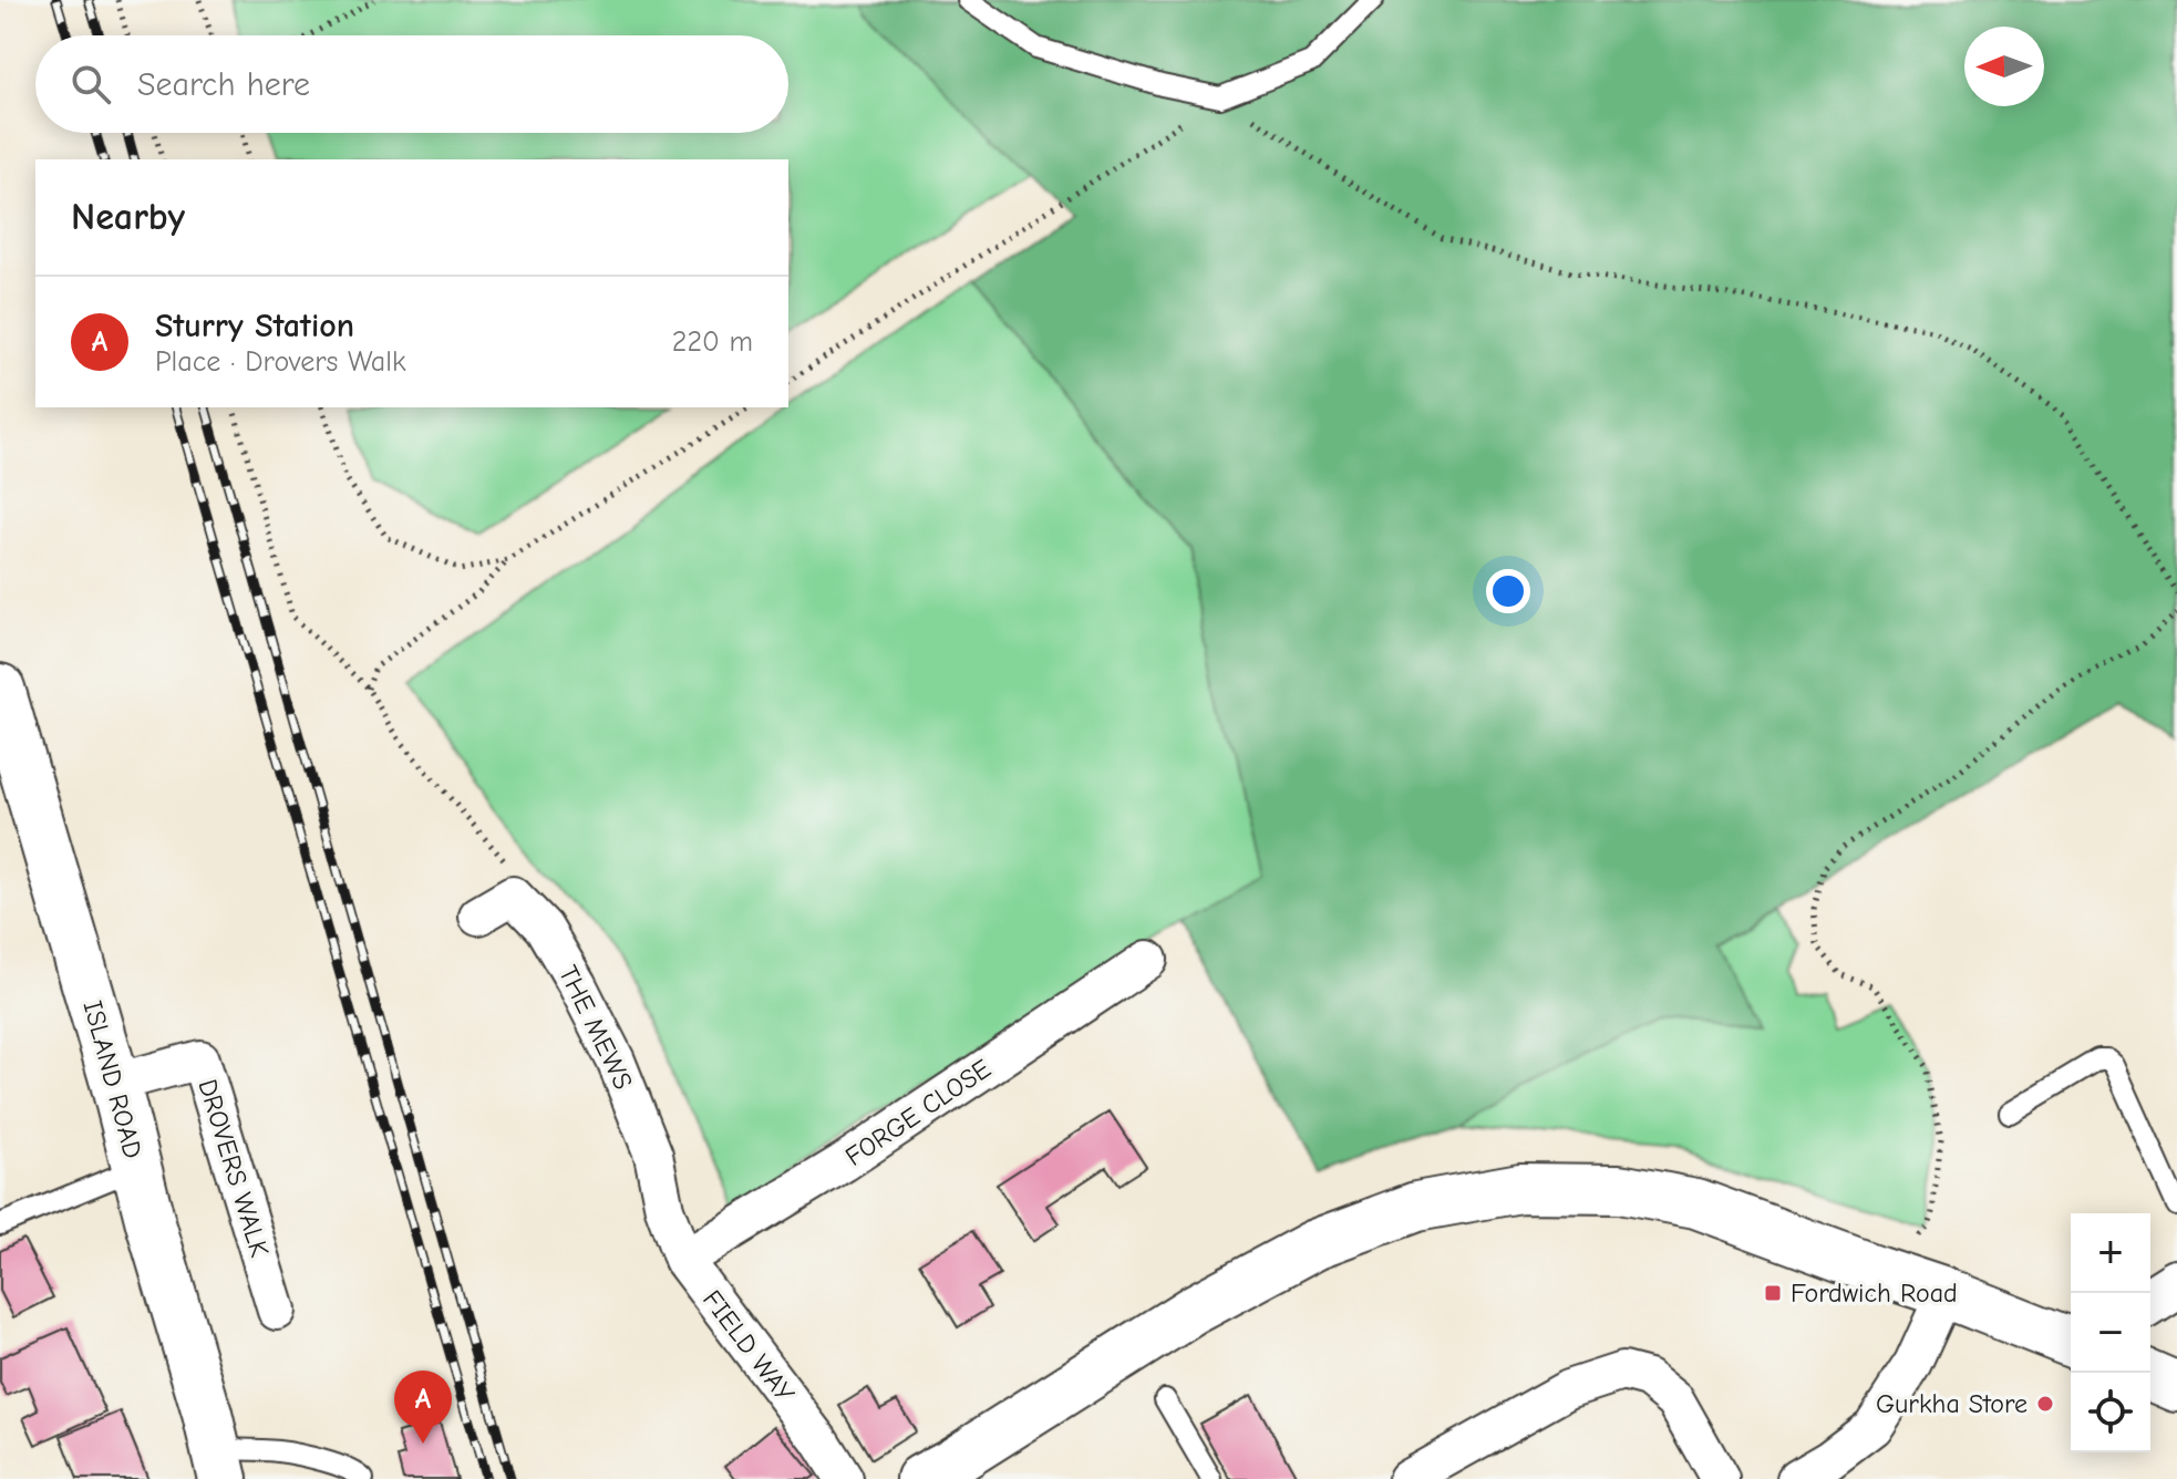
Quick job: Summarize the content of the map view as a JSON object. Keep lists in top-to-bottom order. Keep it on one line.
{"streets":{"main road":["ISLAND ROAD"],"street":["THE MEWS","FORGE CLOSE","DROVERS WALK","FIELD WAY"]},"crossings":[["THE MEWS","FIELD WAY"],["ISLAND ROAD","DROVERS WALK"],["FORGE CLOSE","FIELD WAY"]],"places":{"transit":["Fordwich Road"],"other":["Gurkha Store"]},"north":"left","page":{"search":"Search here","heading":"Nearby","list":[{"mark":"A","name":"Sturry Station","note":"Place · Drovers Walk","value":"220 m"}],"map_buttons":["+","−"],"pins":"A"}}
